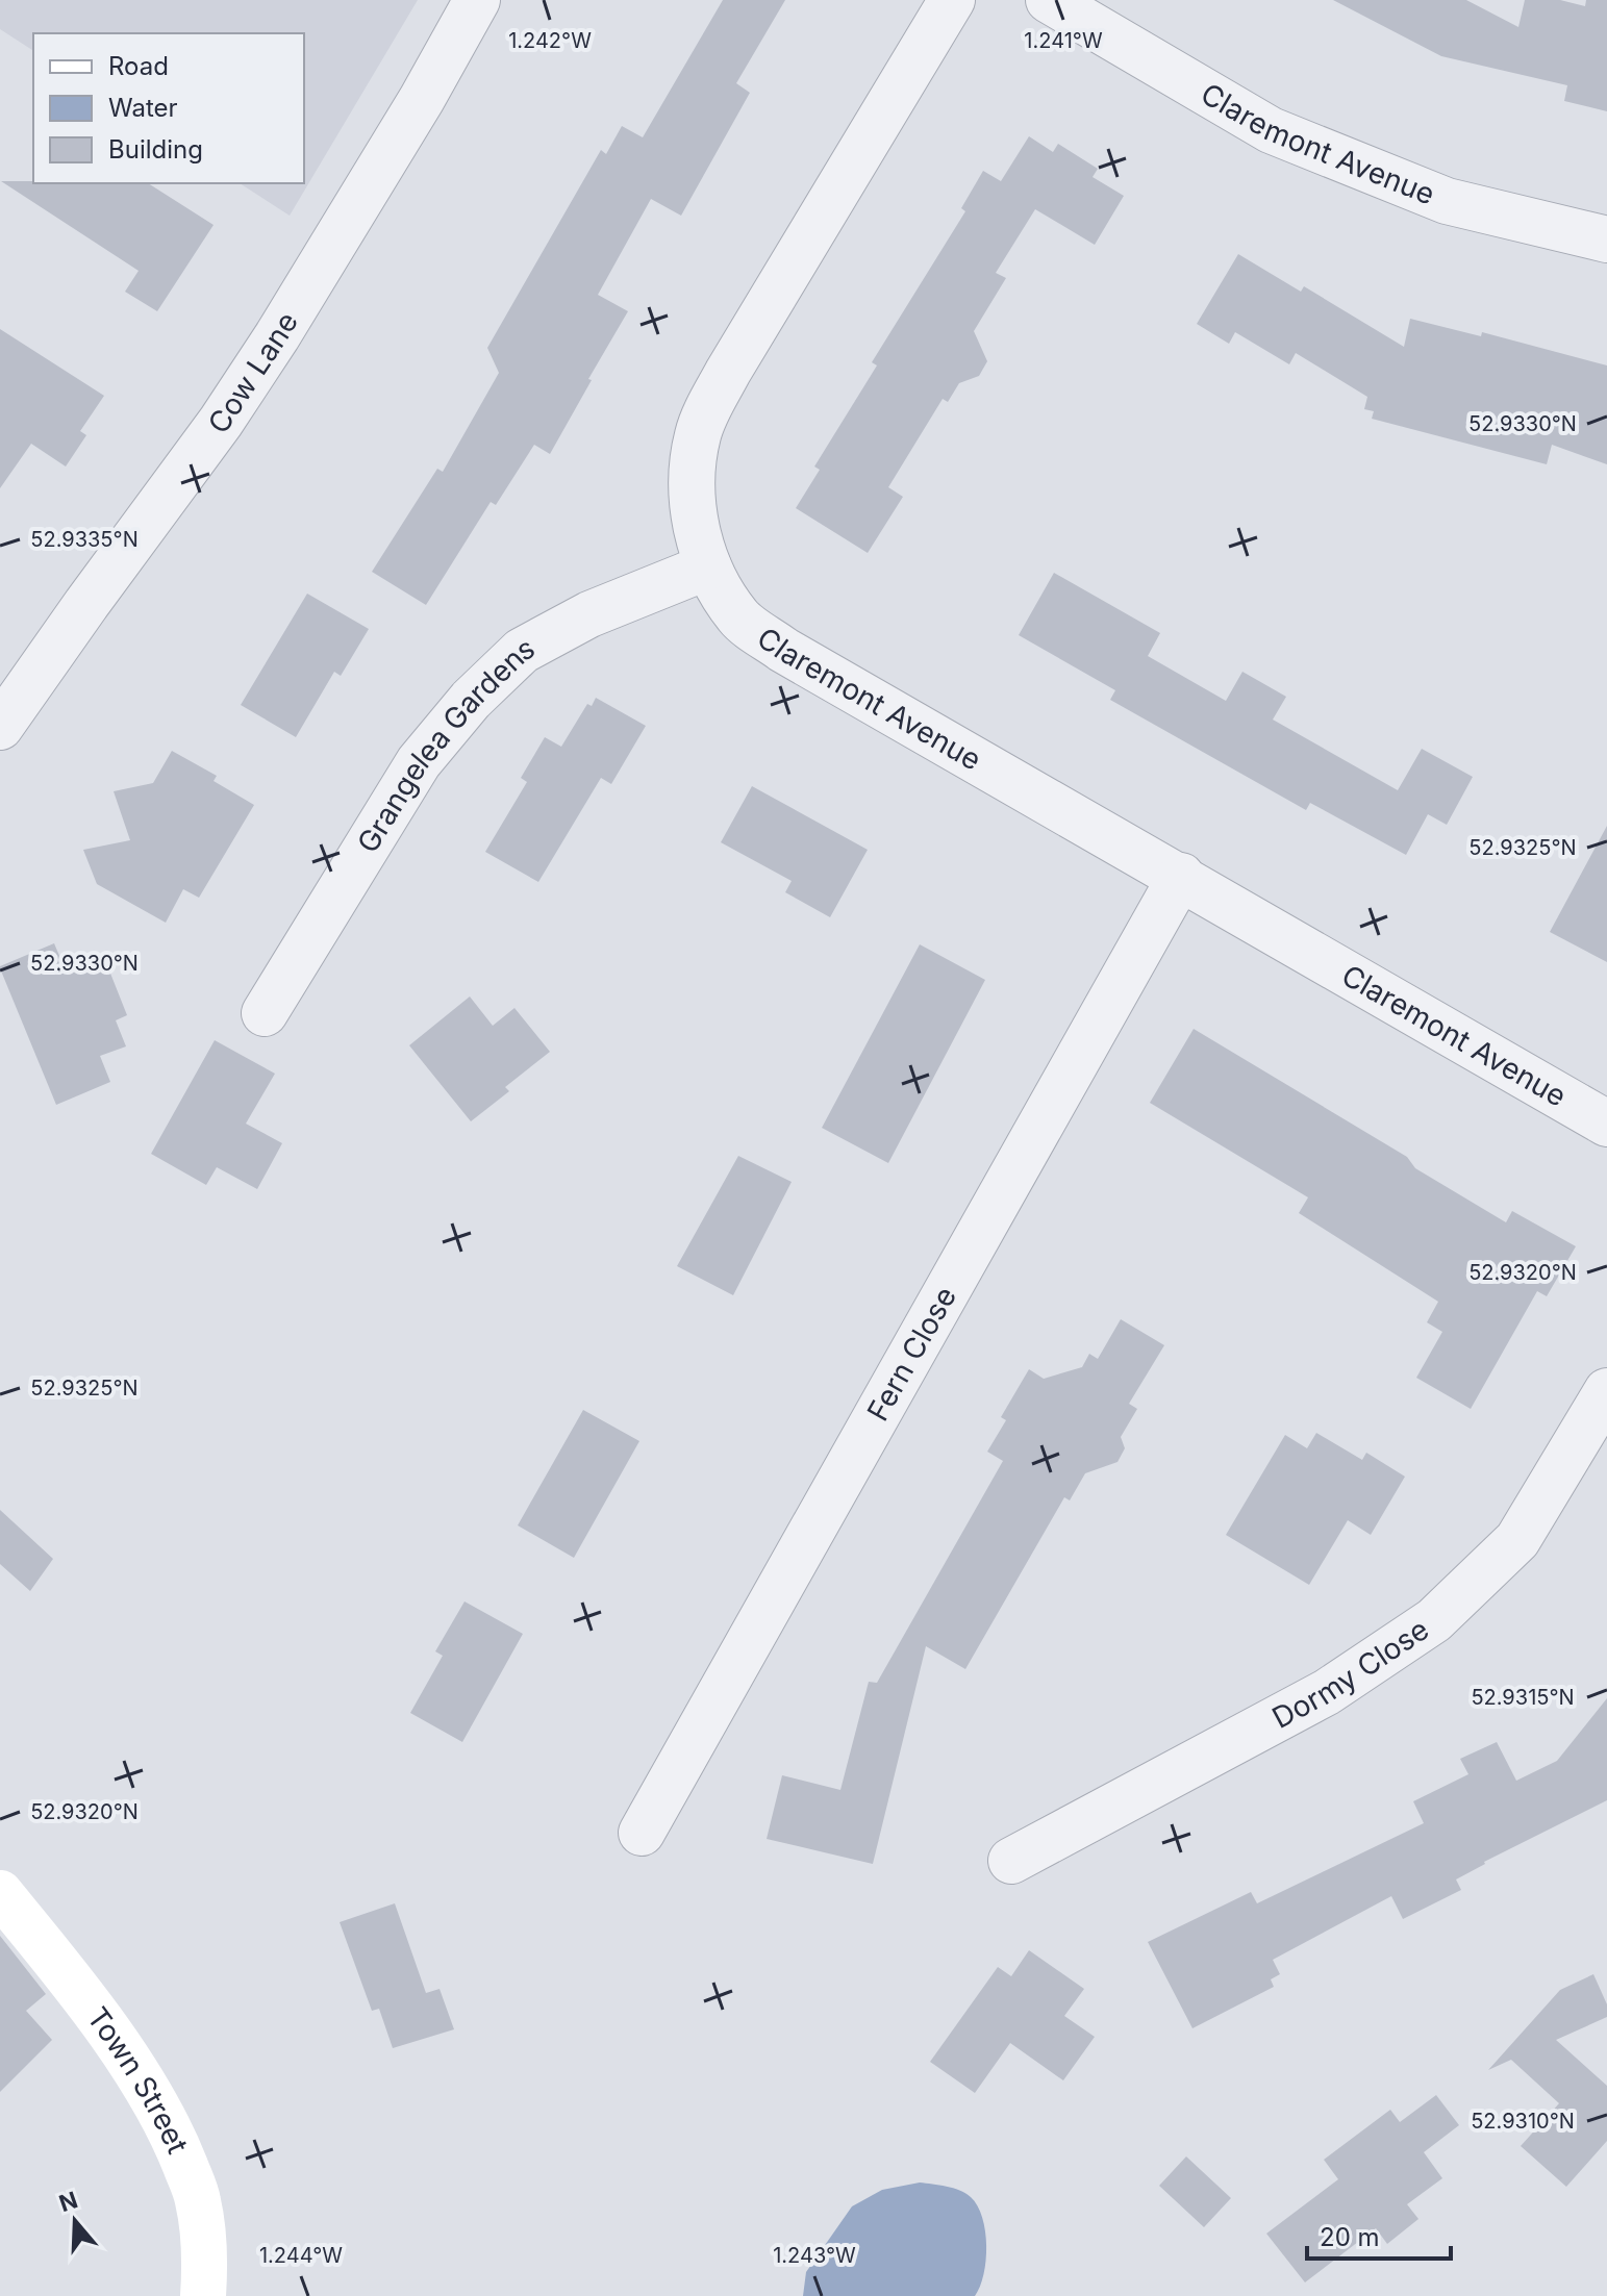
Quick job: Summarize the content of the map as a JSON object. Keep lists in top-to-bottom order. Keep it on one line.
{"streets":{"street":["Claremont Avenue","Cow Lane","Grangelea Gardens","Fern Close","Dormy Close","Town Street"]},"crossings":[["Claremont Avenue","Grangelea Gardens"],["Claremont Avenue","Fern Close"]],"legend":["Road","Water","Building"],"scale_bar":"20 m","north":"top","coordinates":["1.242°W","1.241°W","52.9330°N","52.9335°N","52.9325°N","52.9320°N","52.9315°N","52.9310°N","1.244°W","1.243°W"]}
